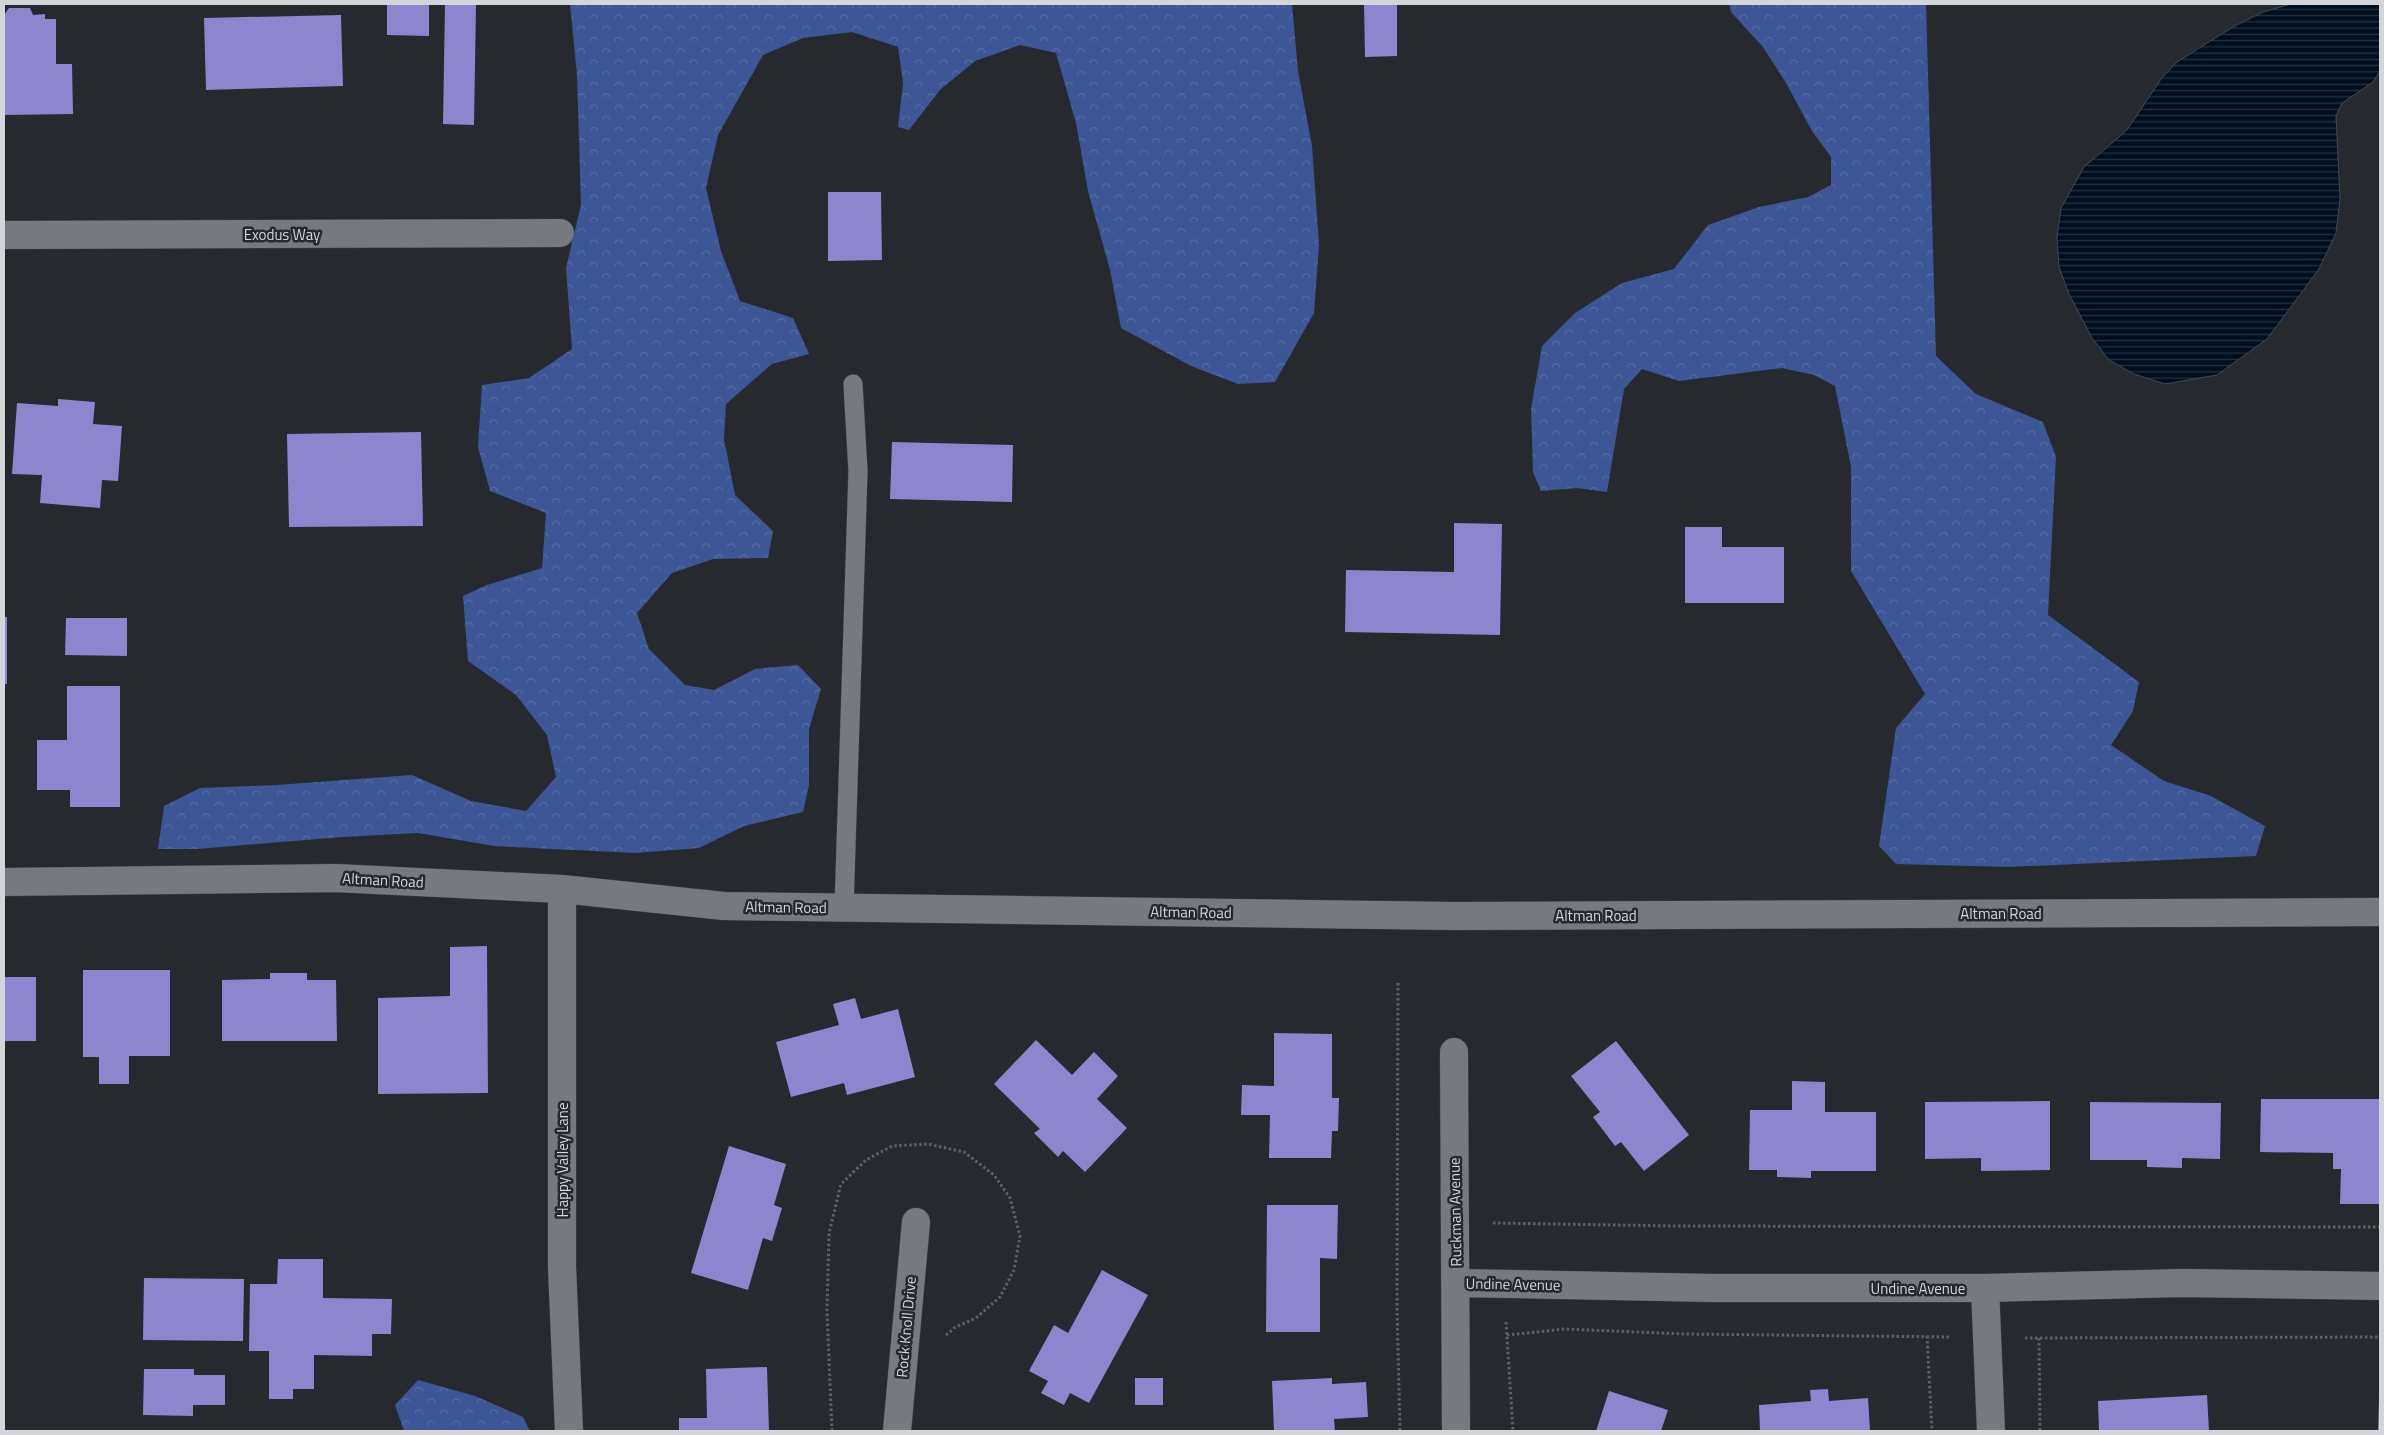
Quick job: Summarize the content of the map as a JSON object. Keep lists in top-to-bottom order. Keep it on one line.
{"streets":{"street":["Exodus Way","Altman Road","Happy Valley Lane","Ruckman Avenue","Undine Avenue","Rock Knoll Drive"]},"crossings":[["Altman Road","Happy Valley Lane"],["Ruckman Avenue","Undine Avenue"]]}
